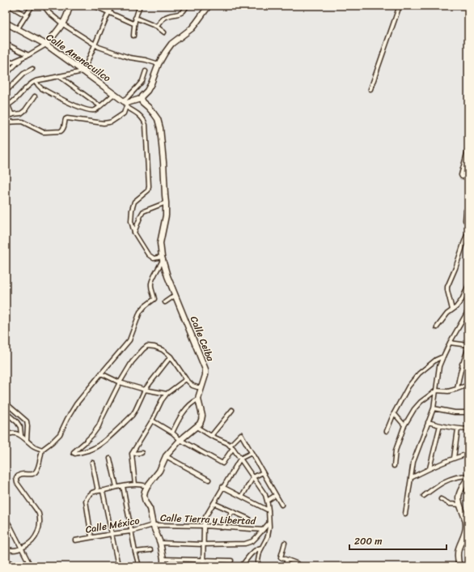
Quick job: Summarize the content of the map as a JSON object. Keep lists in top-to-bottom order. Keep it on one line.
{"streets":{"street":["Calle Anenecuilco","Calle Ceiba","Calle Tierra y Libertad","Calle México"]},"crossings":[["Calle Tierra y Libertad","Calle México"]],"scale_bar":"200 m"}
